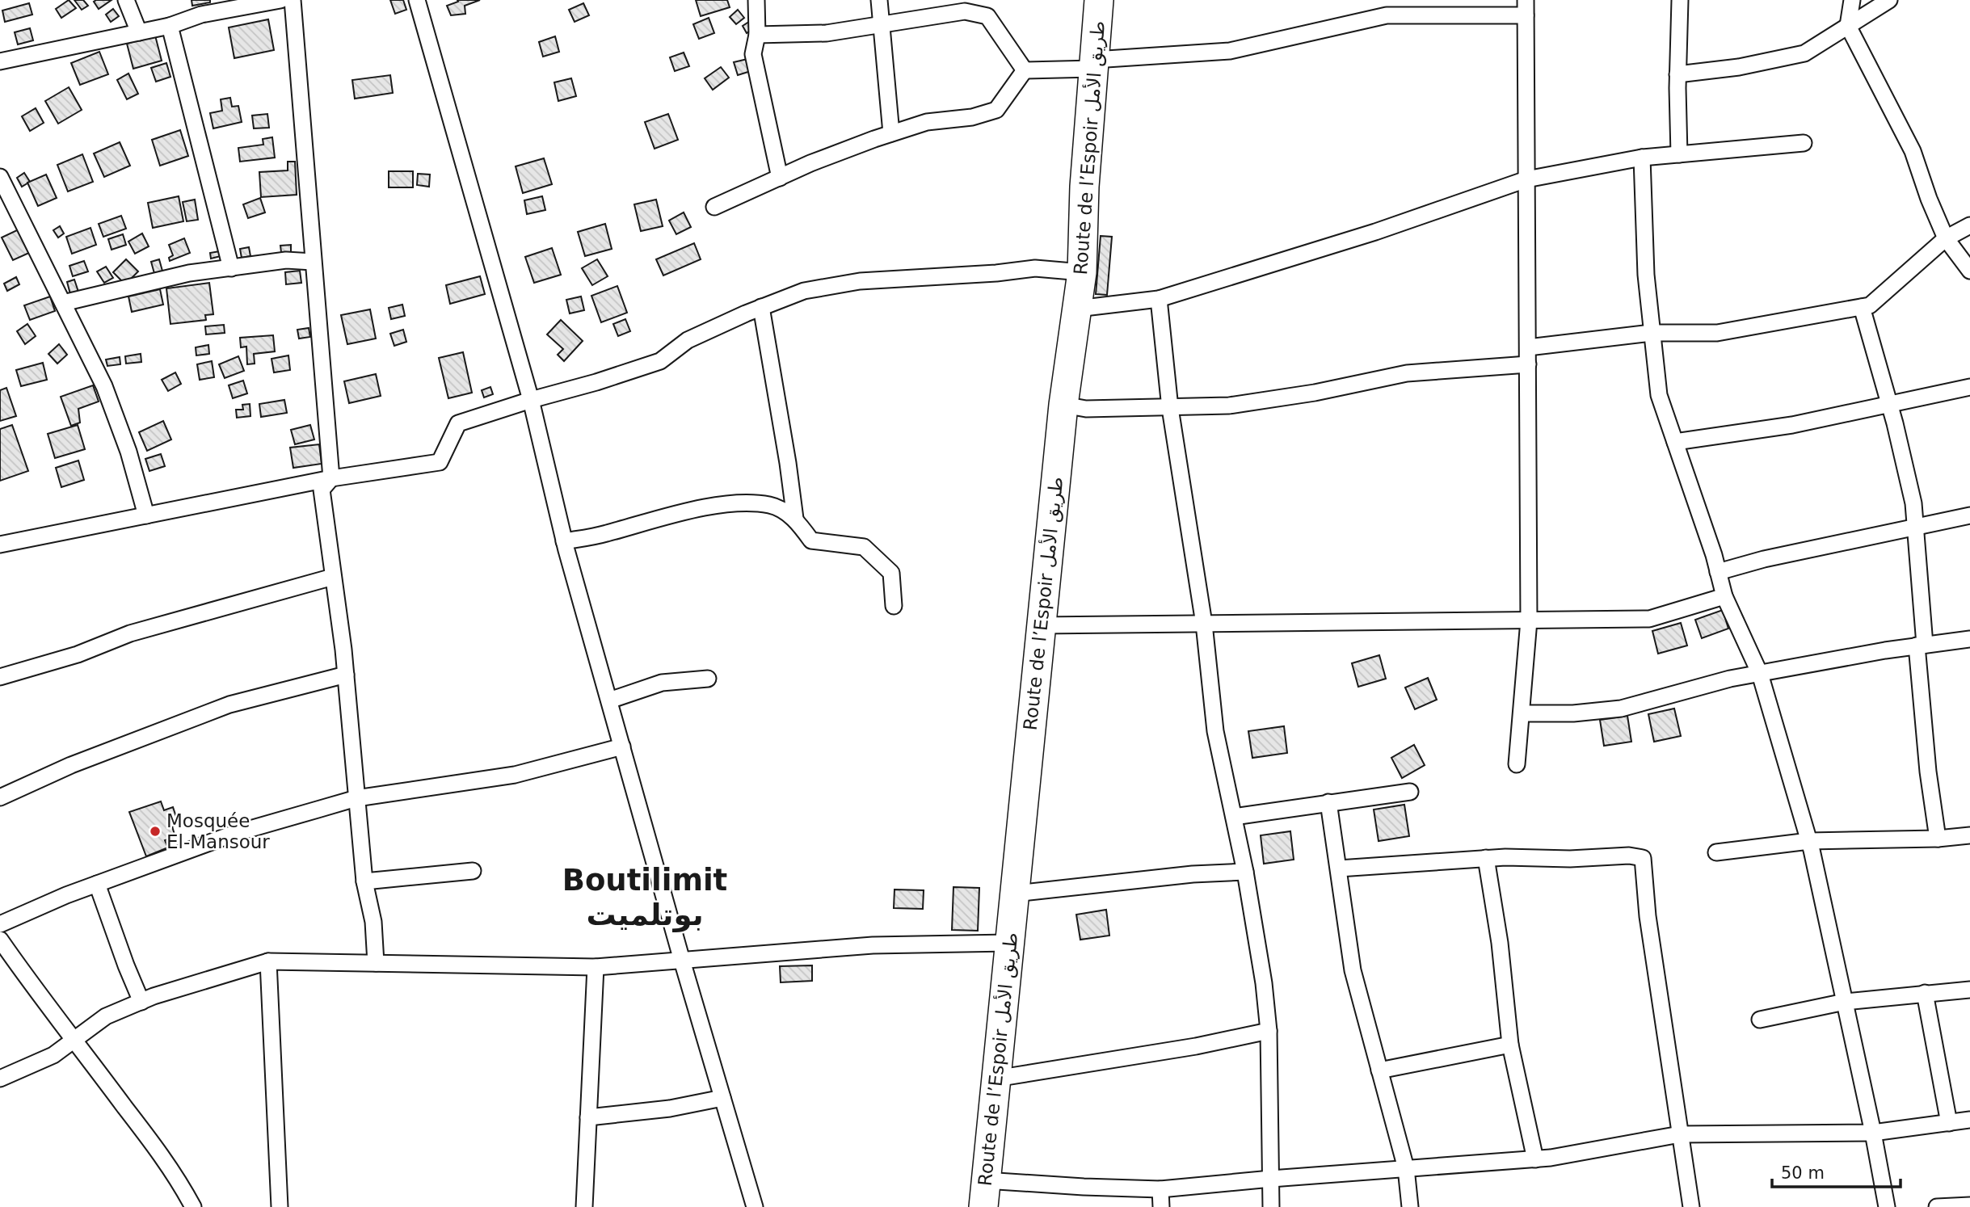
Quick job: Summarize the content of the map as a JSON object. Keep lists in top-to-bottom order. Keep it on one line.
{"streets":{"highway":["Route de l’Espoir طريق الأمل"]},"districts":["Boutilimit بوتلميت"],"places":["Mosquée El-Mansour"],"scale_bar":"50 m"}
